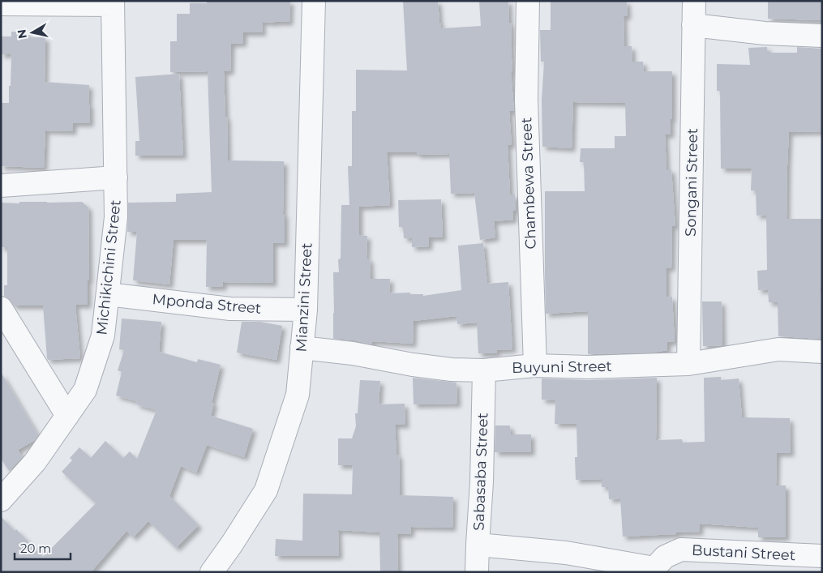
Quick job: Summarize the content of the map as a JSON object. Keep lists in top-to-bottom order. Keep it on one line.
{"streets":{"street":["Songani Street","Chambewa Street","Michikichini Street","Mianzini Street","Mponda Street","Buyuni Street","Sabasaba Street","Bustani Street"]},"crossings":[["Songani Street","Buyuni Street"],["Chambewa Street","Buyuni Street"],["Michikichini Street","Mponda Street"],["Mianzini Street","Mponda Street"],["Mianzini Street","Buyuni Street"],["Buyuni Street","Sabasaba Street"],["Sabasaba Street","Bustani Street"]],"scale_bar":"20 m","north":"left"}
